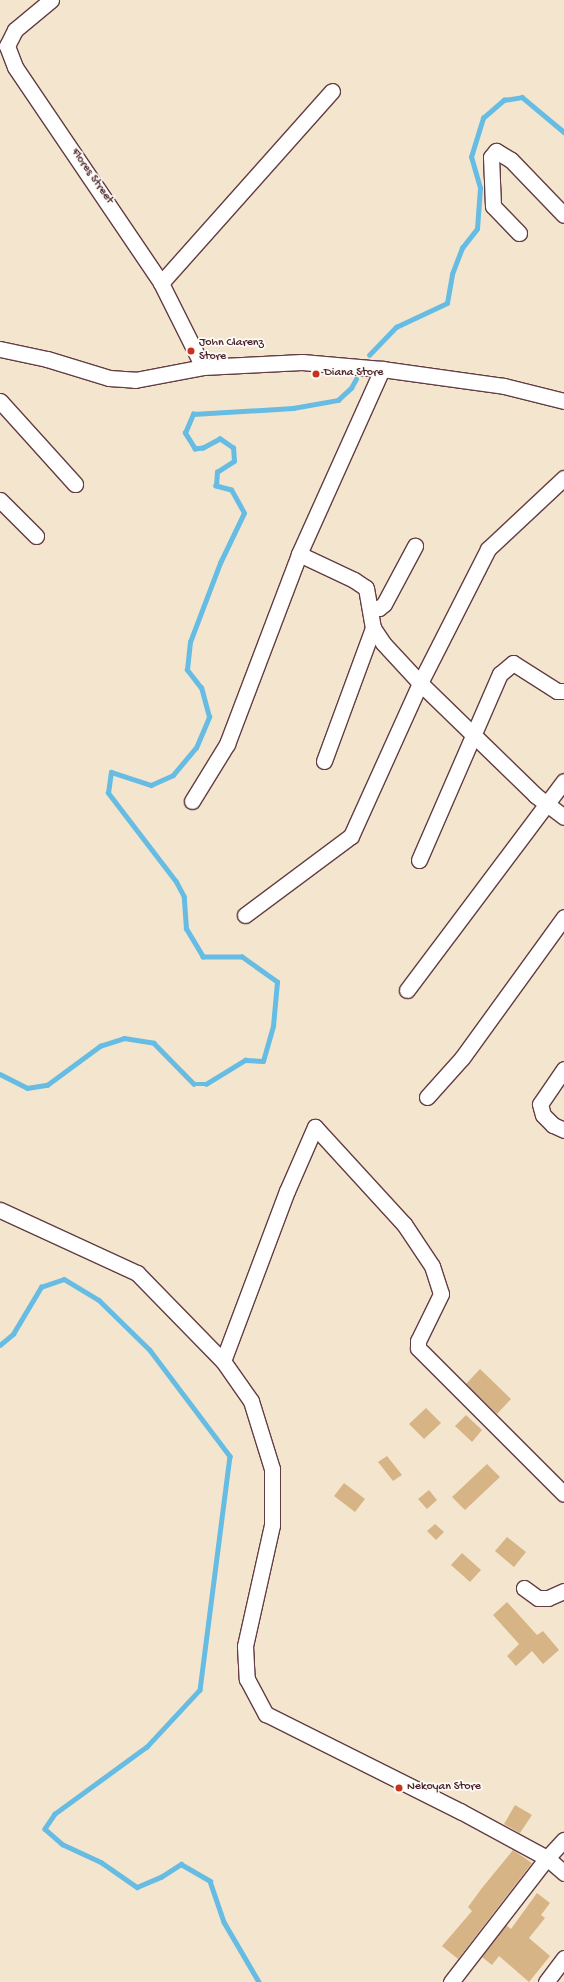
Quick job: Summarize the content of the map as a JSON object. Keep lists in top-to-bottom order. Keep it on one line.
{"streets":{"street":["Flores Street"]},"places":["John Clarenz Store","Diana Store","Nekoyan Store"]}
